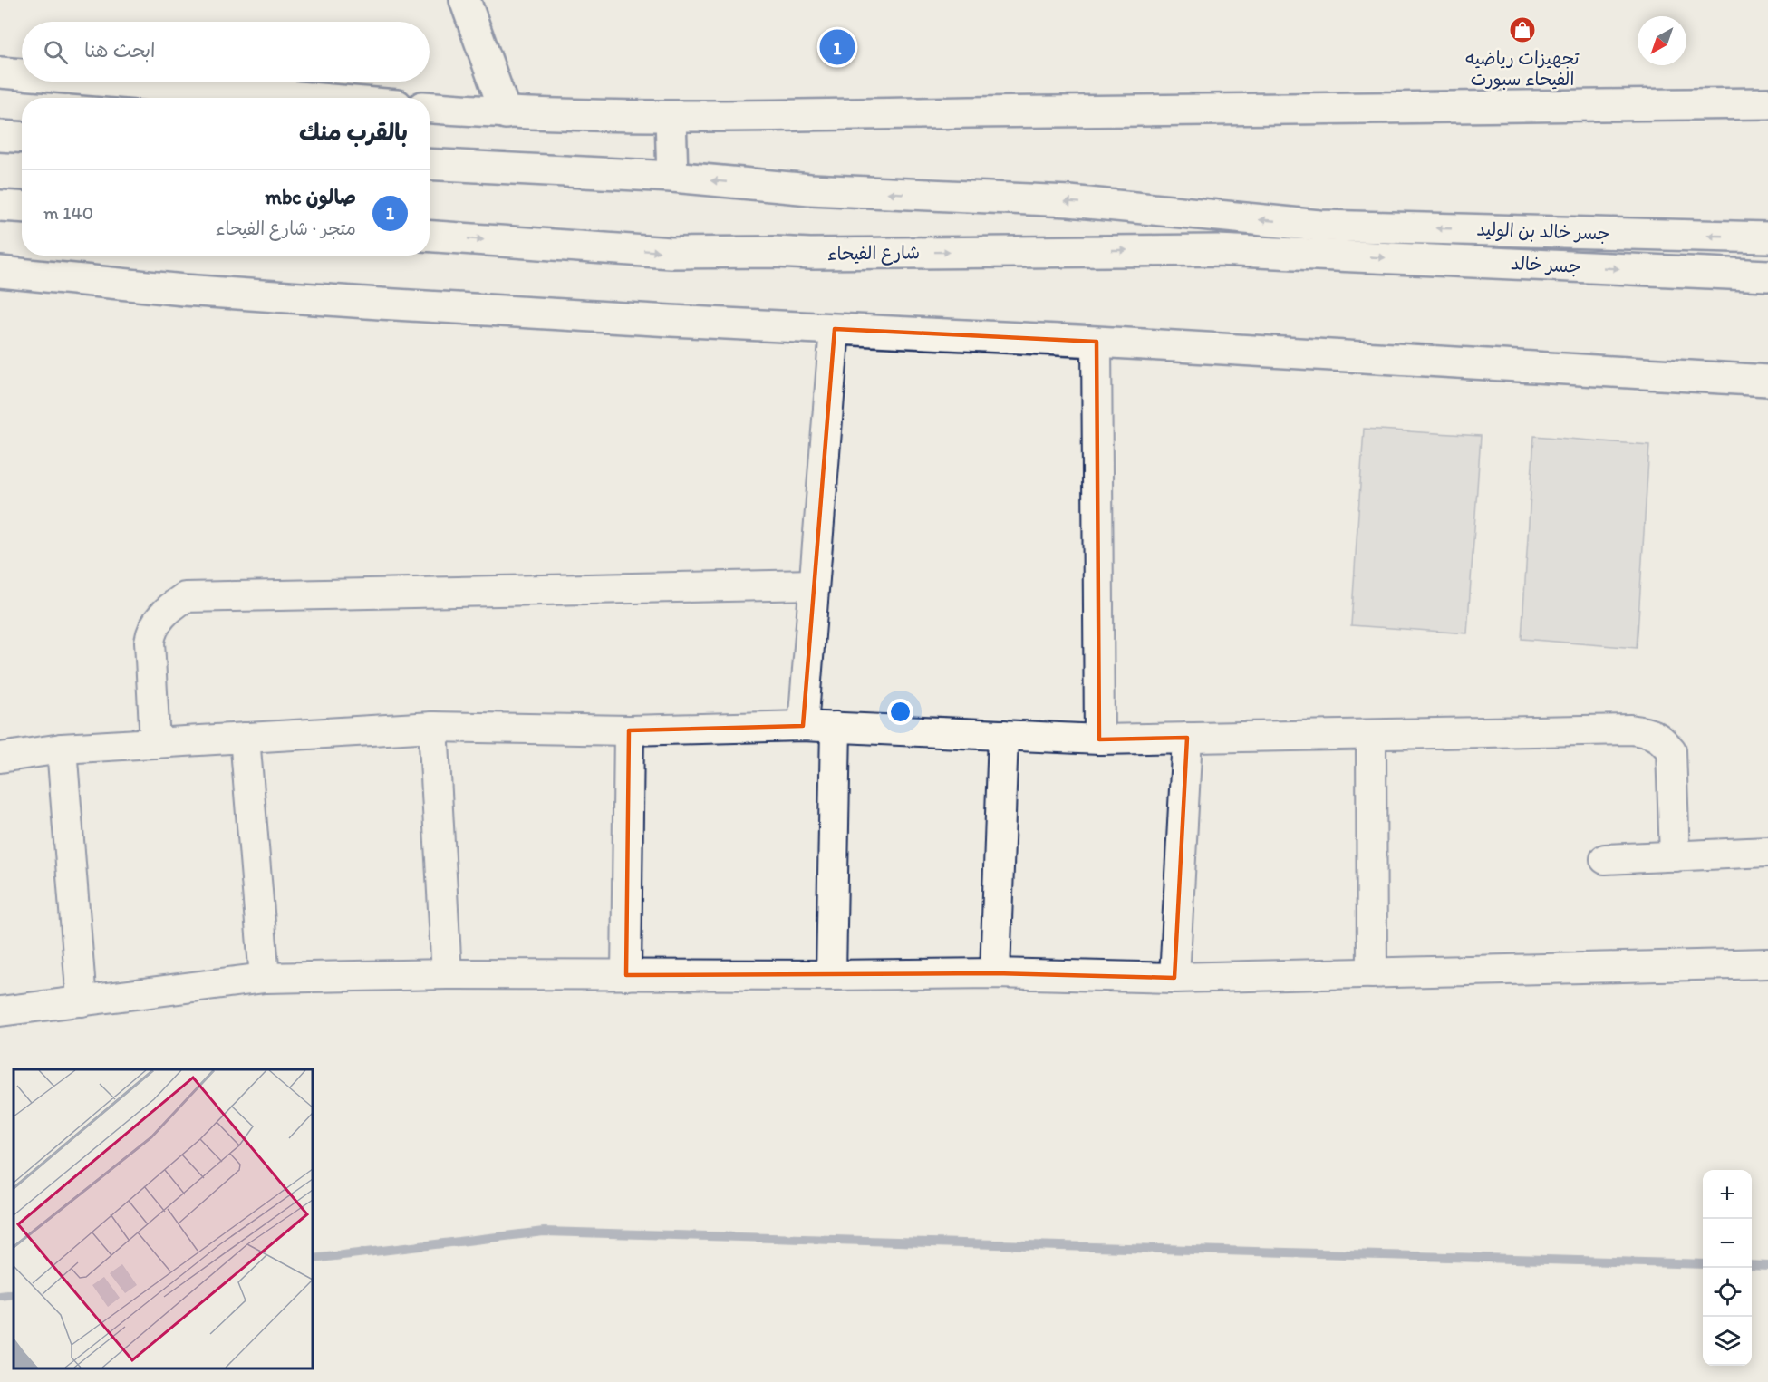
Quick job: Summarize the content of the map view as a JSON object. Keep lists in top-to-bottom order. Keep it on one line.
{"streets":{"main road":["جسر خالد بن الوليد","شارع الفيحاء","جسر خالد"]},"crossings":[["شارع الفيحاء","جسر خالد"]],"places":{"shop":["تجهيزات رياضيه الفيحاء سبورت"]},"north":"bottom left","page":{"search":"ابحث هنا","pins":"1","heading":"بالقرب منك","list":[{"mark":"1","name":"صالون mbc","note":"متجر · شارع الفيحاء","value":"140 m"}],"map_buttons":["+","−"]}}
